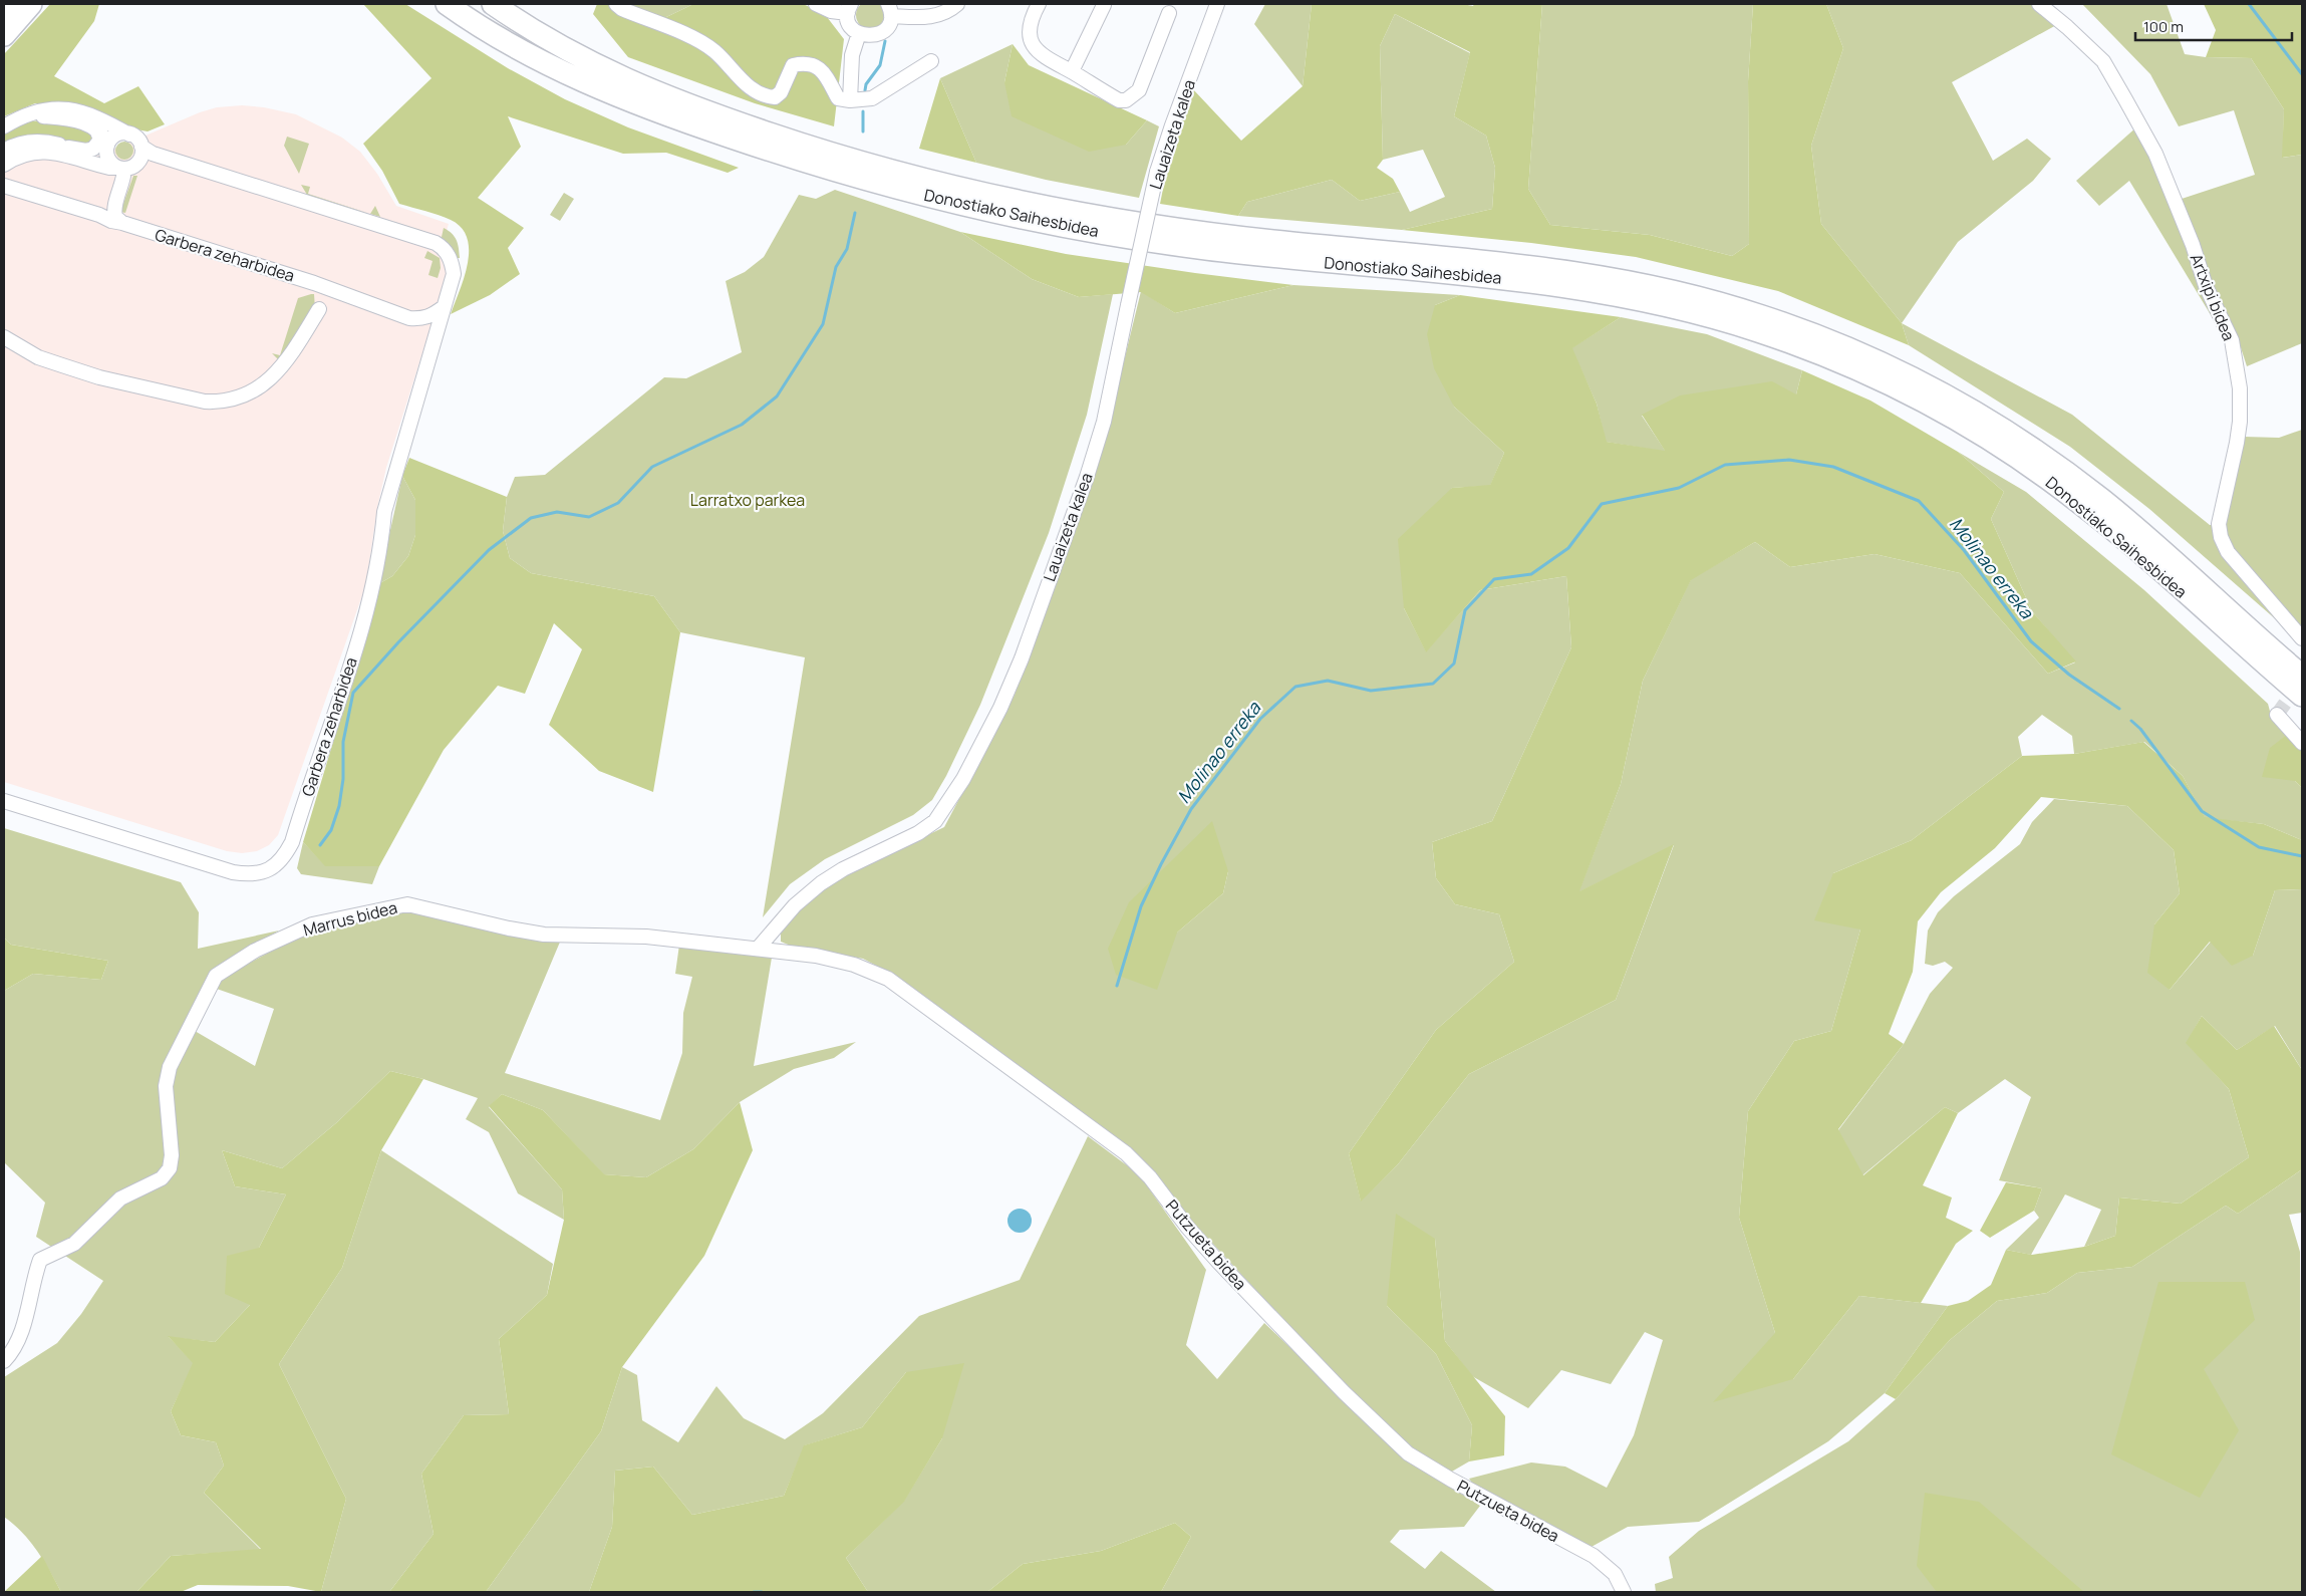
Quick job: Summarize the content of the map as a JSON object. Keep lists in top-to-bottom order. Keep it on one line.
{"streets":{"highway":["Donostiako Saihesbidea"],"street":["Lauaizeta kalea","Garbera zeharbidea","Artxipi bidea","Marrus bidea","Putzueta bidea"]},"crossings":[["Lauaizeta kalea","Marrus bidea"],["Lauaizeta kalea","Putzueta bidea"],["Marrus bidea","Putzueta bidea"]],"water":["Molinao erreka"],"parks":["Larratxo parkea"],"scale_bar":"100 m"}
